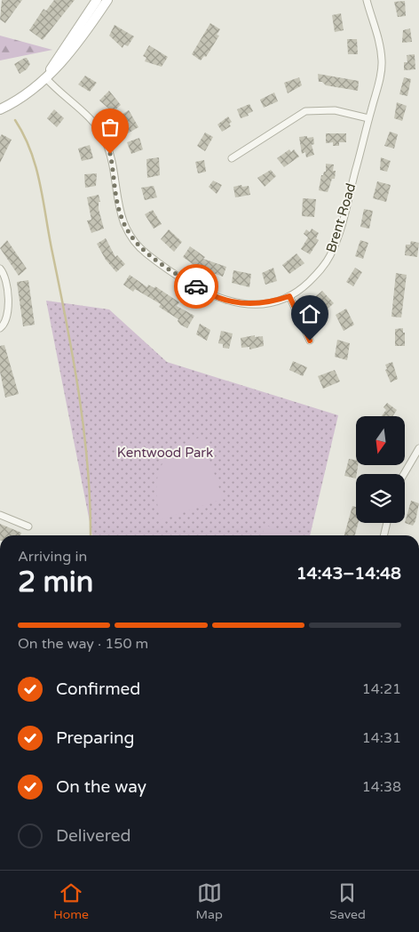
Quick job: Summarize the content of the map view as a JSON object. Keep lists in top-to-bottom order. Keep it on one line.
{"streets":{"street":["Brent Road"]},"parks":["Kentwood Park"],"north":"bottom","page":{"heading":["2 min","Arriving in","14:43–14:48"],"bar":"On the way · 150 m","list":[["Confirmed","14:21"],["Preparing","14:31"],["On the way","14:38"],"Delivered"],"tabs":["Home","Map","Saved"]}}
